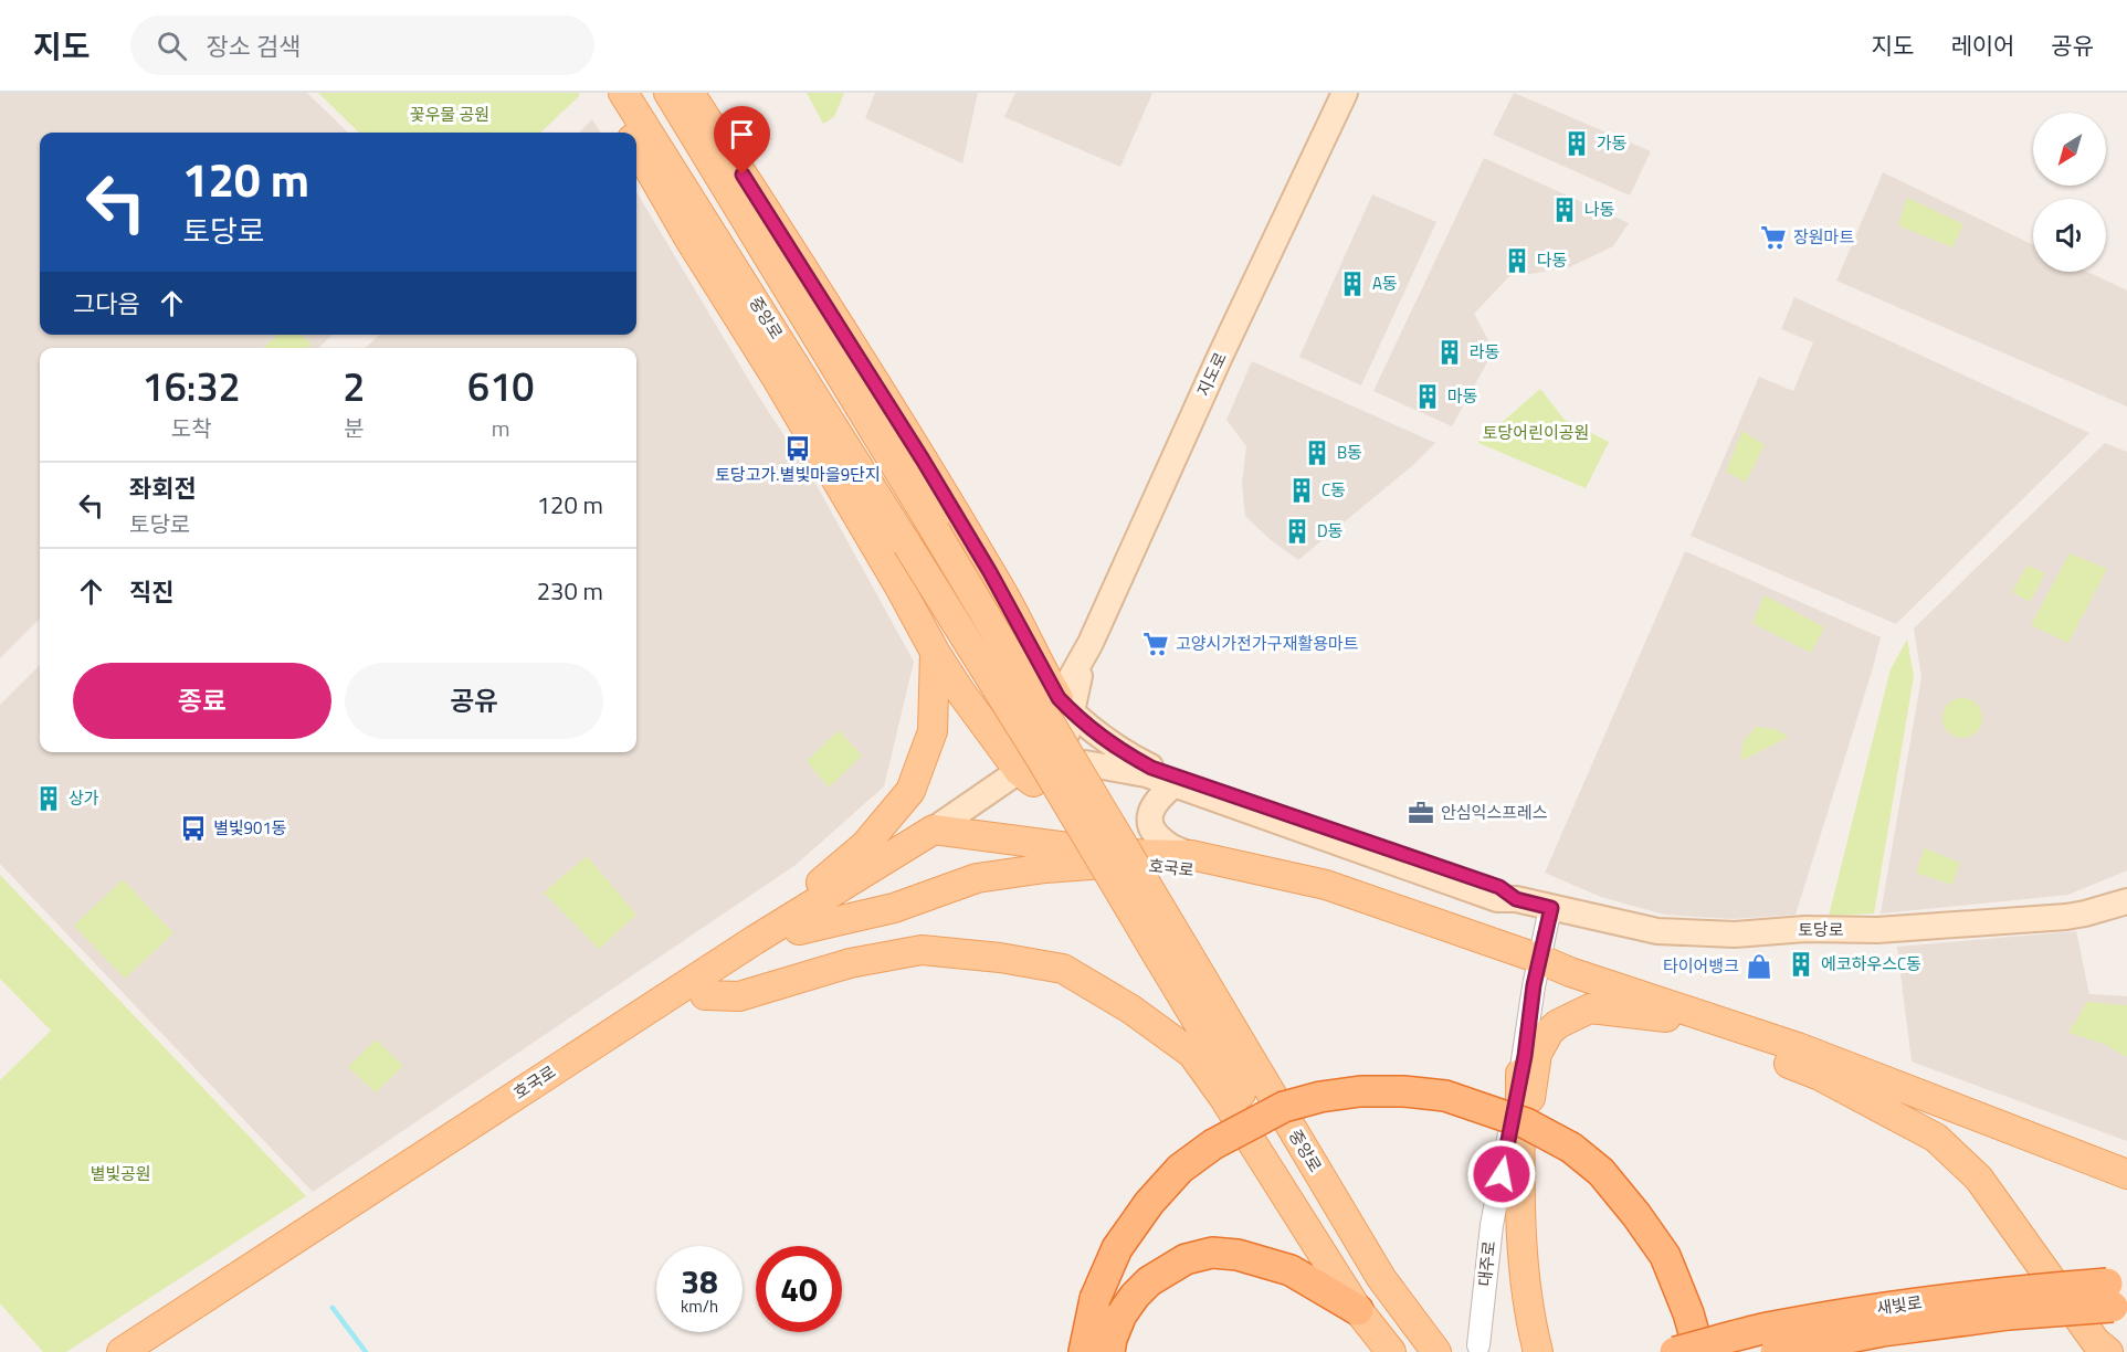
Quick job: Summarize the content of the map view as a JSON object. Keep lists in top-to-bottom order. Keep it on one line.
{"streets":{"highway":["새빛로"],"main road":["중앙로","지도로","호국로","토당로"],"street":["대주로"]},"crossings":[["지도로","호국로"],["지도로","토당로"],["호국로","대주로"],["토당로","대주로"]],"parks":["꽃우물 공원","토당어린이공원","별빛공원"],"places":{"building":["가동","나동","다동","A동","라동","마동","B동","C동","D동","상가","에코하우스C동"],"supermarket":["장원마트","고양시가전가구재활용마트"],"bus stop":["토당고가.별빛마을9단지","별빛901동"],"office":["안심익스프레스"],"shop":["타이어뱅크"]},"north":"bottom left","page":{"header":"지도","search":"장소 검색","nav":["지도","레이어","공유"],"turn":["120 m","토당로"],"then":"그다음","eta":["16:32","도착","2","분","610","m"],"list":[{"name":"좌회전","note":"토당로","value":"120 m"},{"name":"직진","value":"230 m"}],"buttons":["종료","공유"],"speed":"38 km/h","limit":"40"}}
